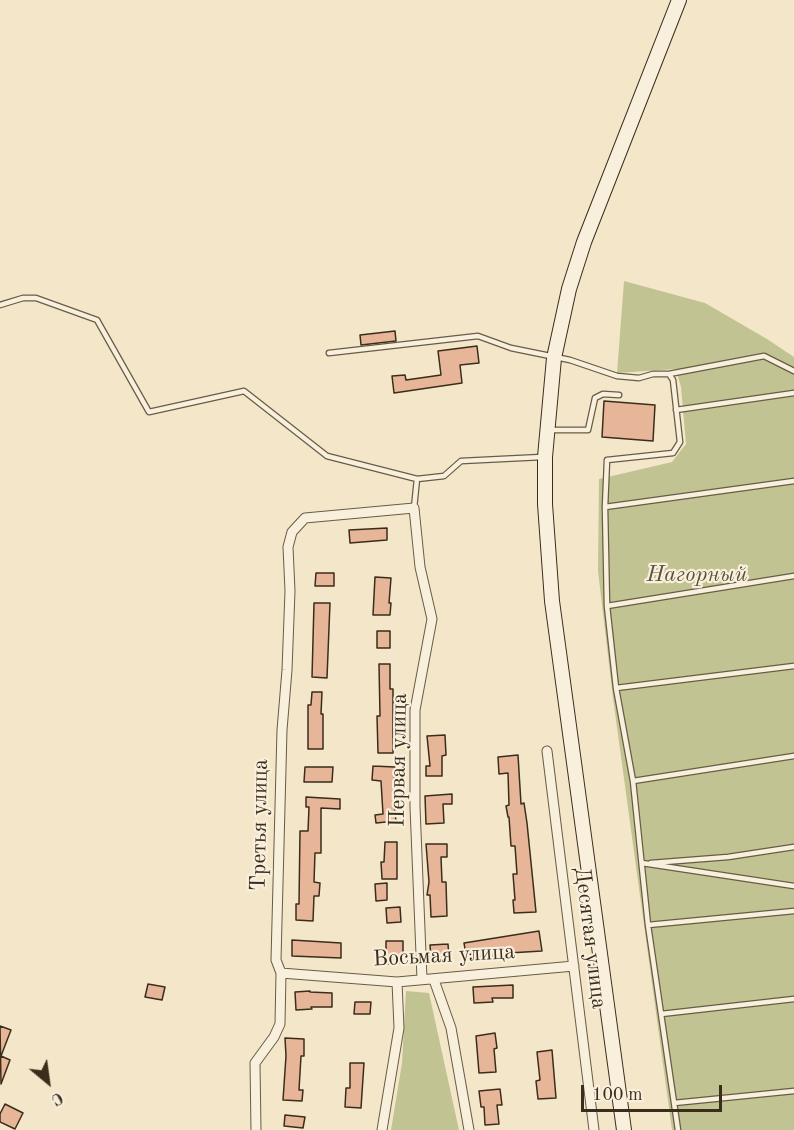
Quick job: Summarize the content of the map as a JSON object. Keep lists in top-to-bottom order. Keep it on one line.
{"streets":{"street":["Первая улица","Третья улица","Десятая улица","Восьмая улица"]},"crossings":[["Первая улица","Третья улица"],["Первая улица","Восьмая улица"],["Третья улица","Восьмая улица"],["Десятая улица","Восьмая улица"]],"parks":["Нагорный"],"scale_bar":"100 m","north":"bottom right"}
